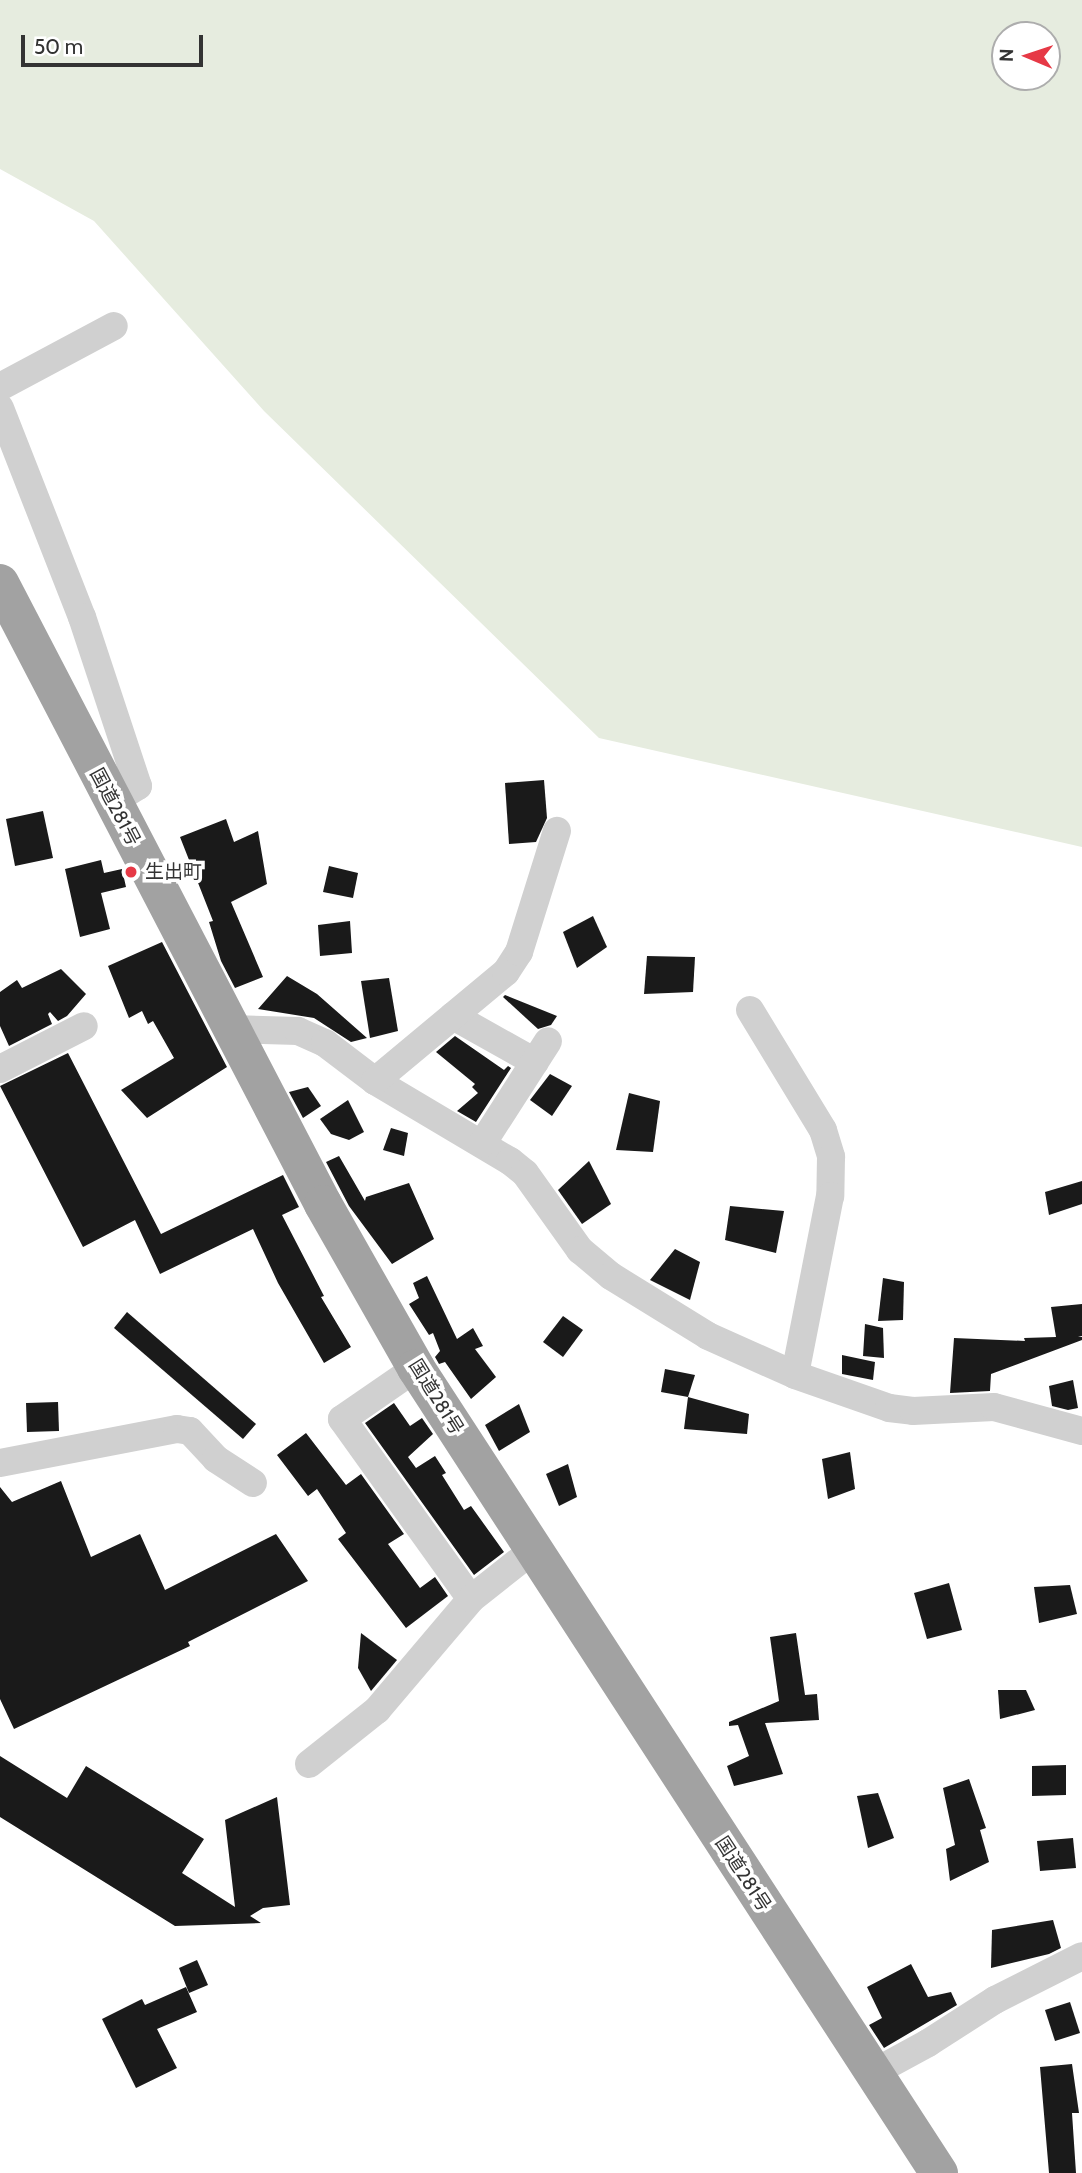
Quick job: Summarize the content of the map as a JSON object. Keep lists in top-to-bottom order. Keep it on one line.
{"streets":{"highway":["国道281号"]},"places":["生出町"],"scale_bar":"50 m","north":"left"}
